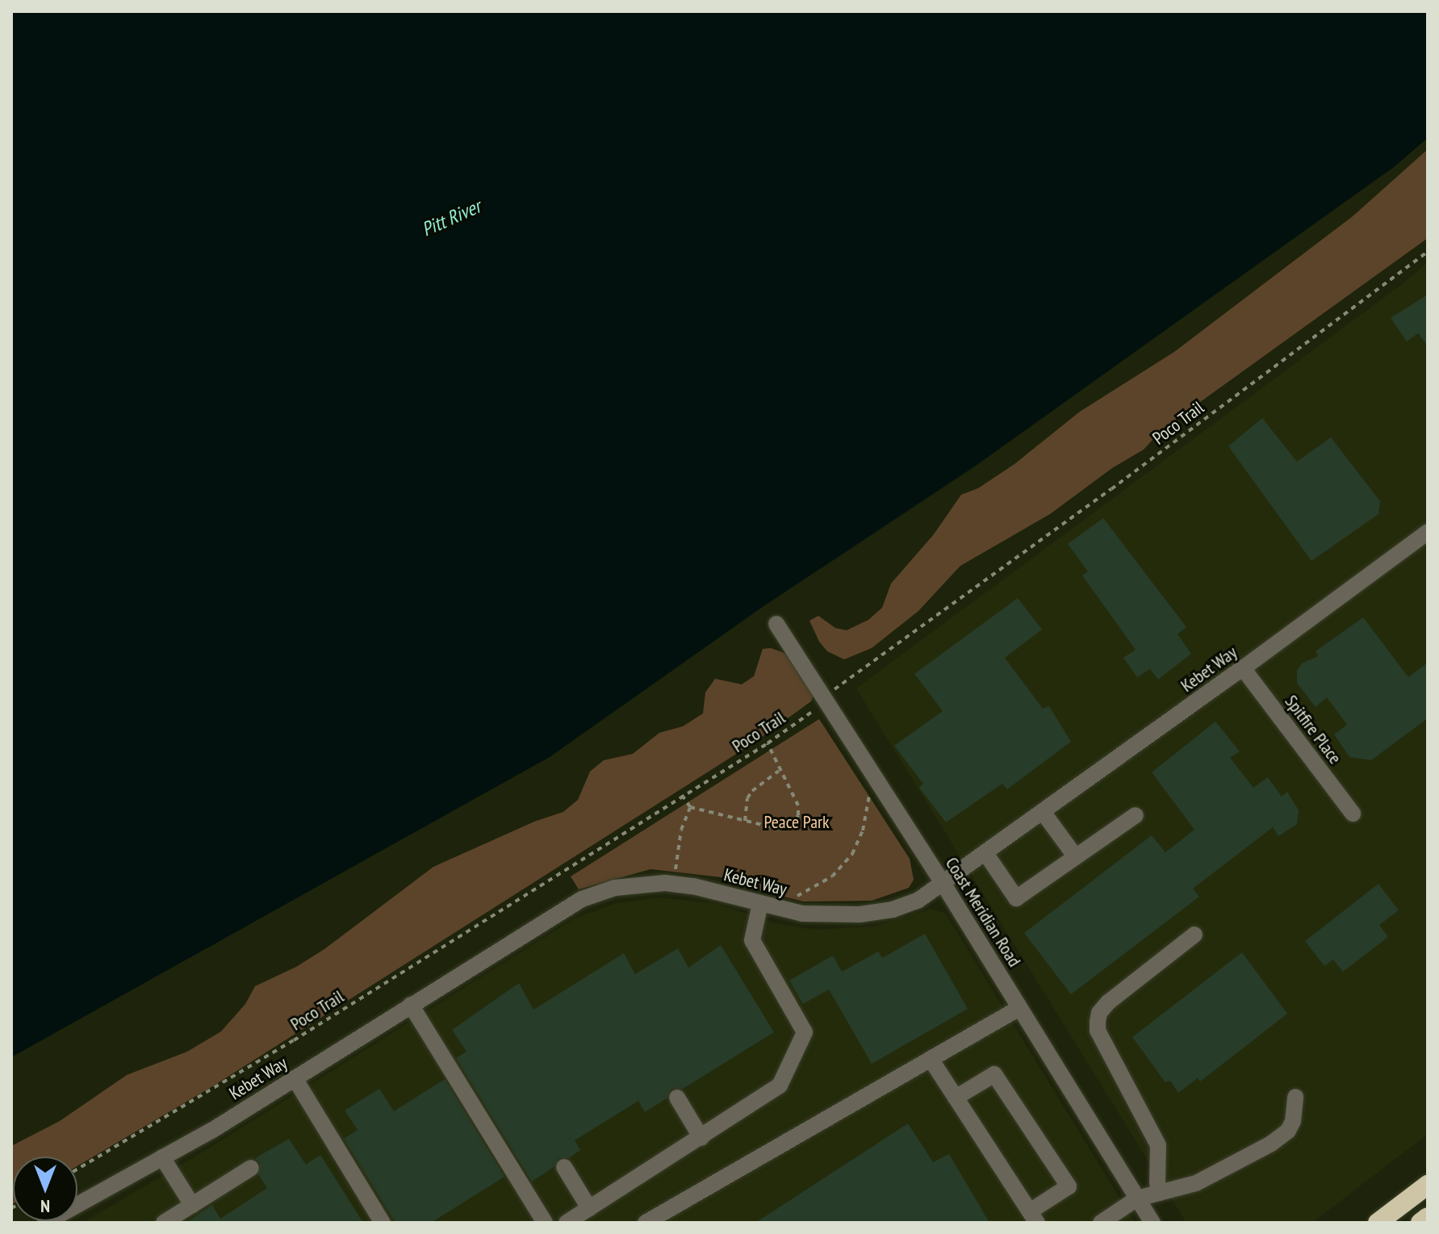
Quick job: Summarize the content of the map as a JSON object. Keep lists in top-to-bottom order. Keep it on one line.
{"streets":{"street":["Kebet Way","Spitfire Place","Coast Meridian Road"],"path":["Poco Trail"]},"crossings":[["Poco Trail","Coast Meridian Road"],["Kebet Way","Spitfire Place"],["Kebet Way","Coast Meridian Road"]],"water":["Pitt River"],"parks":["Peace Park"],"north":"bottom"}
